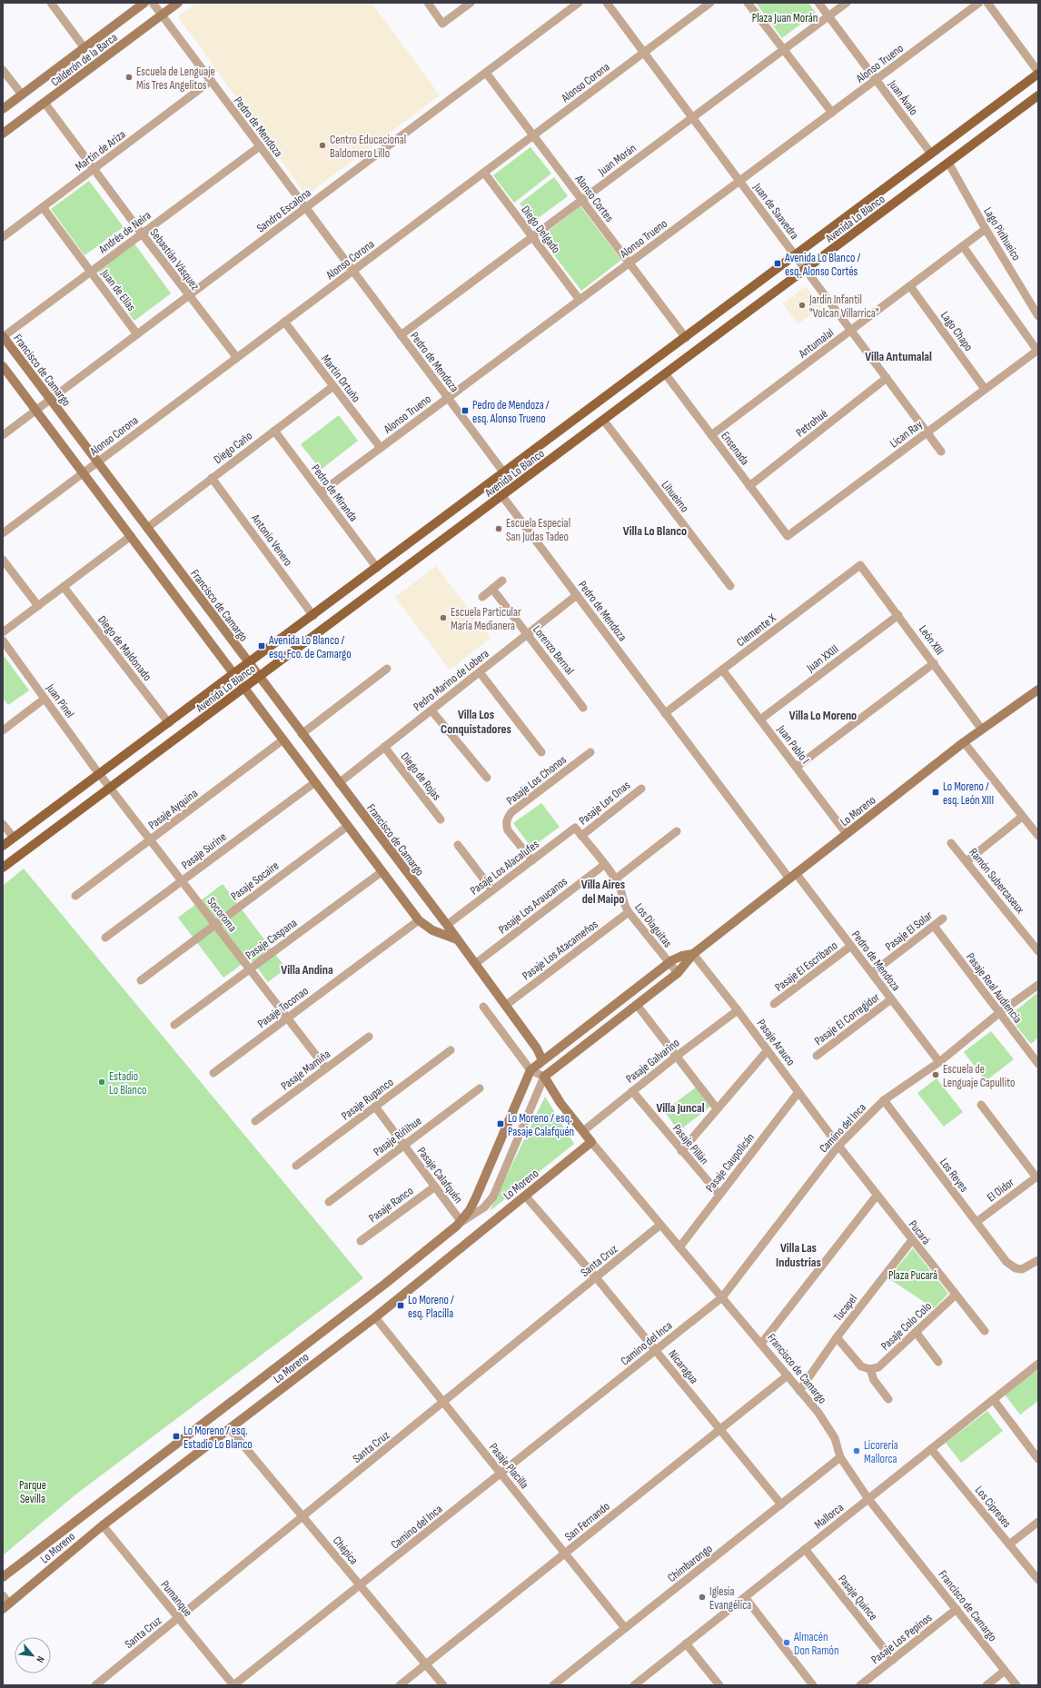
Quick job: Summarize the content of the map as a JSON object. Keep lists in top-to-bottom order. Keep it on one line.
{"streets":{"main road":["Avenida Lo Blanco"],"street":["Calderón de la Barca","Alonso Trueno","Alonso Corona","Juan Ávalo","Pedro de Mendoza","Martín de Ariza","Juan Morán","Alonso Cortes","Sandro Escalona","Juan de Saavedra","Diego Delgado","Andrés de Neira","Lago Pirihueico","Sebastián Vásquez","Juan de Elías","Lago Chapo","Antumalal","Francisco de Camargo","Martin Ortuño","Petrohué","Lican Ray","Diego Caño","Ensenada","Pedro de Miranda","Lihueimo","Antonio Venero","Clemente X","León XIII","Diego de Maldonado","Lorenzo Bernal","Juan XXIII","Pedro Marino de Lobera","Juan Pinel","Juan Pablo I","Diego de Rojas","Pasaje Los Chonos","Pasaje Los Onas","Pasaje Ayquina","Lo Moreno","Pasaje Surine","Pasaje Los Alacalufes","Pasaje Socaire","Ramón Subercaseux","Pasaje Los Araucanos","Socoroma","Los Diaguitas","Pasaje El Solar","Pasaje Caspana","Pasaje Los Atacameños","Pasaje El Escribano","Pasaje Real Audiencia","Pasaje Toconao","Pasaje El Corregidor","Pasaje Arauco","Pasaje Galvarino","Pasaje Mamiña","Pasaje Rupanco","Camino del Inca","Pasaje Riñihue","Pasaje Pillán","Pasaje Caupolicán","Pasaje Calafquén","Los Reyes","El Oidor","Pasaje Ranco","Pucará","Santa Cruz","Tucapel","Pasaje Colo Colo","Nicaragua","Pasaje Placilla","Los Cipreses","Mallorca","San Fernando","Chépica","Chimbarongo","Pasaje Quince","Pumanque","Pasaje Los Pepinos"]},"crossings":[["Calderón de la Barca","Pedro de Mendoza"],["Calderón de la Barca","Sebastián Vásquez"],["Alonso Trueno","Juan Ávalo"],["Alonso Trueno","Pedro de Mendoza"],["Alonso Trueno","Alonso Cortes"],["Alonso Trueno","Juan de Saavedra"],["Alonso Trueno","Diego Delgado"],["Alonso Trueno","Martin Ortuño"],["Alonso Trueno","Pedro de Miranda"],["Alonso Corona","Pedro de Mendoza"],["Alonso Corona","Alonso Cortes"],["Alonso Corona","Juan de Saavedra"],["Alonso Corona","Diego Delgado"],["Alonso Corona","Sebastián Vásquez"],["Alonso Corona","Francisco de Camargo"],["Alonso Corona","Martin Ortuño"],["Juan Ávalo","Juan Morán"],["Juan Ávalo","Avenida Lo Blanco"],["Pedro de Mendoza","Martín de Ariza"],["Pedro de Mendoza","Juan Morán"],["Pedro de Mendoza","Sandro Escalona"],["Pedro de Mendoza","Avenida Lo Blanco"],["Pedro de Mendoza","Andrés de Neira"],["Pedro de Mendoza","Clemente X"],["Pedro de Mendoza","Pedro Marino de Lobera"],["Pedro de Mendoza","Lo Moreno"],["Pedro de Mendoza","Pasaje El Solar"],["Pedro de Mendoza","Pasaje El Escribano"],["Pedro de Mendoza","Pasaje El Corregidor"],["Pedro de Mendoza","Camino del Inca"],["Martín de Ariza","Sebastián Vásquez"],["Martín de Ariza","Juan de Elías"],["Juan Morán","Alonso Cortes"],["Juan Morán","Juan de Saavedra"],["Juan Morán","Diego Delgado"],["Alonso Cortes","Sandro Escalona"],["Alonso Cortes","Avenida Lo Blanco"],["Sandro Escalona","Sebastián Vásquez"],["Sandro Escalona","Juan de Elías"],["Sandro Escalona","Francisco de Camargo"],["Juan de Saavedra","Avenida Lo Blanco"],["Juan de Saavedra","Antumalal"],["Juan de Saavedra","Petrohué"],["Juan de Saavedra","Lican Ray"],["Avenida Lo Blanco","Lago Pirihueico"],["Avenida Lo Blanco","Francisco de Camargo"],["Avenida Lo Blanco","Ensenada"],["Avenida Lo Blanco","Pedro de Miranda"],["Avenida Lo Blanco","Lihueimo"],["Avenida Lo Blanco","Antonio Venero"],["Avenida Lo Blanco","Diego de Maldonado"],["Avenida Lo Blanco","Juan Pinel"],["Avenida Lo Blanco","Socoroma"],["Andrés de Neira","Sebastián Vásquez"],["Andrés de Neira","Juan de Elías"],["Andrés de Neira","Francisco de Camargo"],["Lago Pirihueico","Antumalal"],["Lago Chapo","Antumalal"],["Lago Chapo","Lican Ray"],["Antumalal","Ensenada"],["Francisco de Camargo","Diego Caño"],["Francisco de Camargo","Pedro Marino de Lobera"],["Francisco de Camargo","Lo Moreno"],["Francisco de Camargo","Pasaje Los Alacalufes"],["Francisco de Camargo","Pasaje Los Araucanos"],["Francisco de Camargo","Pasaje Los Atacameños"],["Francisco de Camargo","Pasaje Galvarino"],["Francisco de Camargo","Camino del Inca"],["Francisco de Camargo","Pasaje Caupolicán"],["Francisco de Camargo","Santa Cruz"],["Francisco de Camargo","Tucapel"],["Francisco de Camargo","Mallorca"],["Francisco de Camargo","San Fernando"],["Francisco de Camargo","Chimbarongo"],["Francisco de Camargo","Pasaje Los Pepinos"],["Martin Ortuño","Diego Caño"],["Petrohué","Ensenada"],["Lican Ray","Ensenada"],["Diego Caño","Pedro de Miranda"],["Diego Caño","Antonio Venero"],["Clemente X","León XIII"],["Clemente X","Juan Pablo I"],["León XIII","Juan XXIII"],["León XIII","Lo Moreno"],["Lorenzo Bernal","Pedro Marino de Lobera"],["Juan XXIII","Juan Pablo I"],["Pedro Marino de Lobera","Diego de Rojas"],["Juan Pinel","Socoroma"],["Juan Pablo I","Lo Moreno"],["Pasaje Los Chonos","Pasaje Los Alacalufes"],["Pasaje Los Onas","Los Diaguitas"],["Pasaje Ayquina","Socoroma"],["Lo Moreno","Los Diaguitas"],["Lo Moreno","Pasaje Arauco"],["Lo Moreno","Pasaje Calafquén"],["Lo Moreno","Nicaragua"],["Lo Moreno","Pasaje Placilla"],["Lo Moreno","Chépica"],["Lo Moreno","Pumanque"],["Pasaje Surine","Socoroma"],["Pasaje Los Alacalufes","Los Diaguitas"],["Pasaje Socaire","Socoroma"],["Pasaje Los Araucanos","Los Diaguitas"],["Socoroma","Pasaje Caspana"],["Socoroma","Pasaje Toconao"],["Socoroma","Pasaje Mamiña"],["Los Diaguitas","Pasaje Los Atacameños"],["Pasaje El Solar","Pasaje Real Audiencia"],["Pasaje Real Audiencia","Camino del Inca"],["Pasaje Arauco","Pasaje Galvarino"],["Pasaje Arauco","Camino del Inca"],["Pasaje Arauco","Pasaje Caupolicán"],["Pasaje Arauco","Pucará"],["Pasaje Galvarino","Pasaje Pillán"],["Pasaje Rupanco","Pasaje Calafquén"],["Camino del Inca","Los Reyes"],["Camino del Inca","Pucará"],["Camino del Inca","Nicaragua"],["Camino del Inca","Pasaje Placilla"],["Camino del Inca","Chépica"],["Camino del Inca","Pumanque"],["Pasaje Riñihue","Pasaje Calafquén"],["Pasaje Pillán","Pasaje Caupolicán"],["Pasaje Calafquén","Pasaje Ranco"],["Los Reyes","El Oidor"],["Pucará","Tucapel"],["Pucará","Pasaje Colo Colo"],["Santa Cruz","Nicaragua"],["Santa Cruz","Pasaje Placilla"],["Santa Cruz","Chépica"],["Santa Cruz","Pumanque"],["Nicaragua","San Fernando"],["Nicaragua","Chimbarongo"],["Pasaje Placilla","San Fernando"],["Pasaje Placilla","Chimbarongo"],["Los Cipreses","Mallorca"],["Mallorca","Pasaje Quince"],["San Fernando","Chépica"],["Pasaje Quince","Pasaje Los Pepinos"]],"districts":["Villa Antumalal","Villa Lo Blanco","Villa Los Conquistadores","Villa Lo Moreno","Villa Aires del Maipo","Villa Andina","Villa Juncal","Villa Las Industrias"],"parks":["Plaza Juan Morán","Plaza Pucará","Parque Sevilla"],"places":{"other":["Escuela de Lenguaje Mis Tres Angelitos","Centro Educacional Baldomero Lillo","Jardín Infantil \"Volcan Villarrica\"","Escuela Especial San Judas Tadeo","Escuela Particular María Medianera","Escuela de Lenguaje Capullito","Estadio Lo Blanco","Licorería Mallorca","Iglesia Evangélica","Almacén Don Ramón"],"transit":["Avenida Lo Blanco / esq. Alonso Cortés","Pedro de Mendoza / esq. Alonso Trueno","Avenida Lo Blanco / esq. Fco. de Camargo","Lo Moreno / esq. León XIII","Lo Moreno / esq. Pasaje Calafquén","Lo Moreno / esq. Placilla","Lo Moreno / esq. Estadio Lo Blanco"]},"north":"bottom right"}
